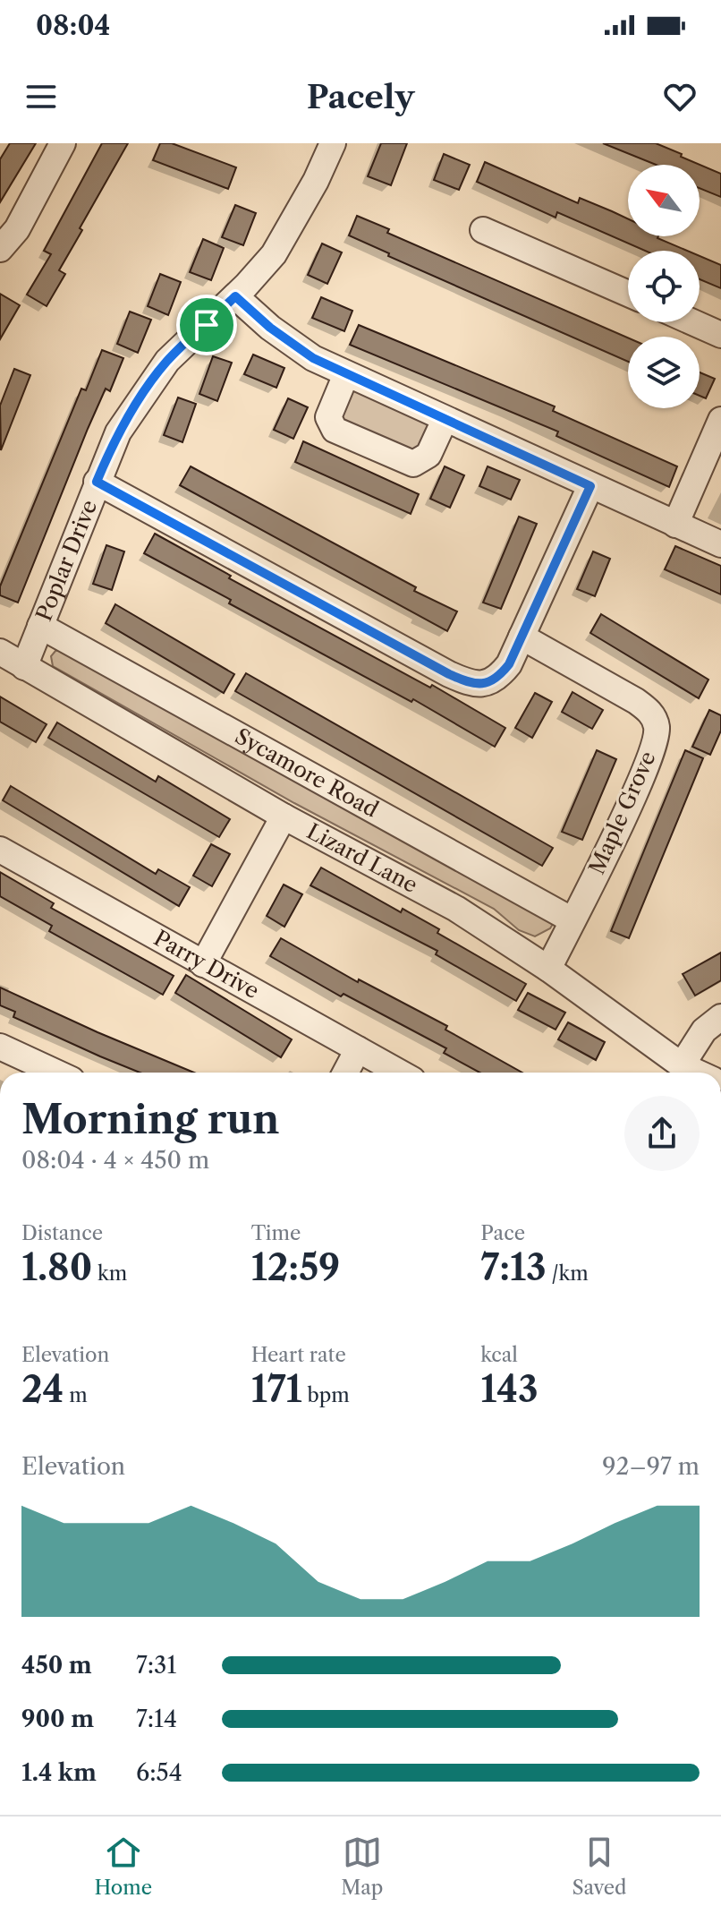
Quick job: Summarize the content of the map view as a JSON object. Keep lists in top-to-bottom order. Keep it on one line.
{"streets":{"street":["Poplar Drive","Sycamore Road","Maple Grove","Lizard Lane","Parry Drive"]},"crossings":[["Poplar Drive","Sycamore Road"],["Poplar Drive","Lizard Lane"],["Sycamore Road","Maple Grove"],["Maple Grove","Lizard Lane"]],"north":"top left","page":{"status":"08:04","header":"Pacely","heading":["Morning run","08:04 · 4 × 450 m"],"stats":[["Distance","1.80 km"],["Time","12:59"],["Pace","7:13 /km"],["Elevation","24 m"],["Heart rate","171 bpm"],["kcal","143"]],"chart":["Elevation","92–97 m"],"list":[{"name":"450 m","note":"7:31"},{"name":"900 m","note":"7:14"},{"name":"1.4 km","note":"6:54"}],"tabs":["Home","Map","Saved"]}}
